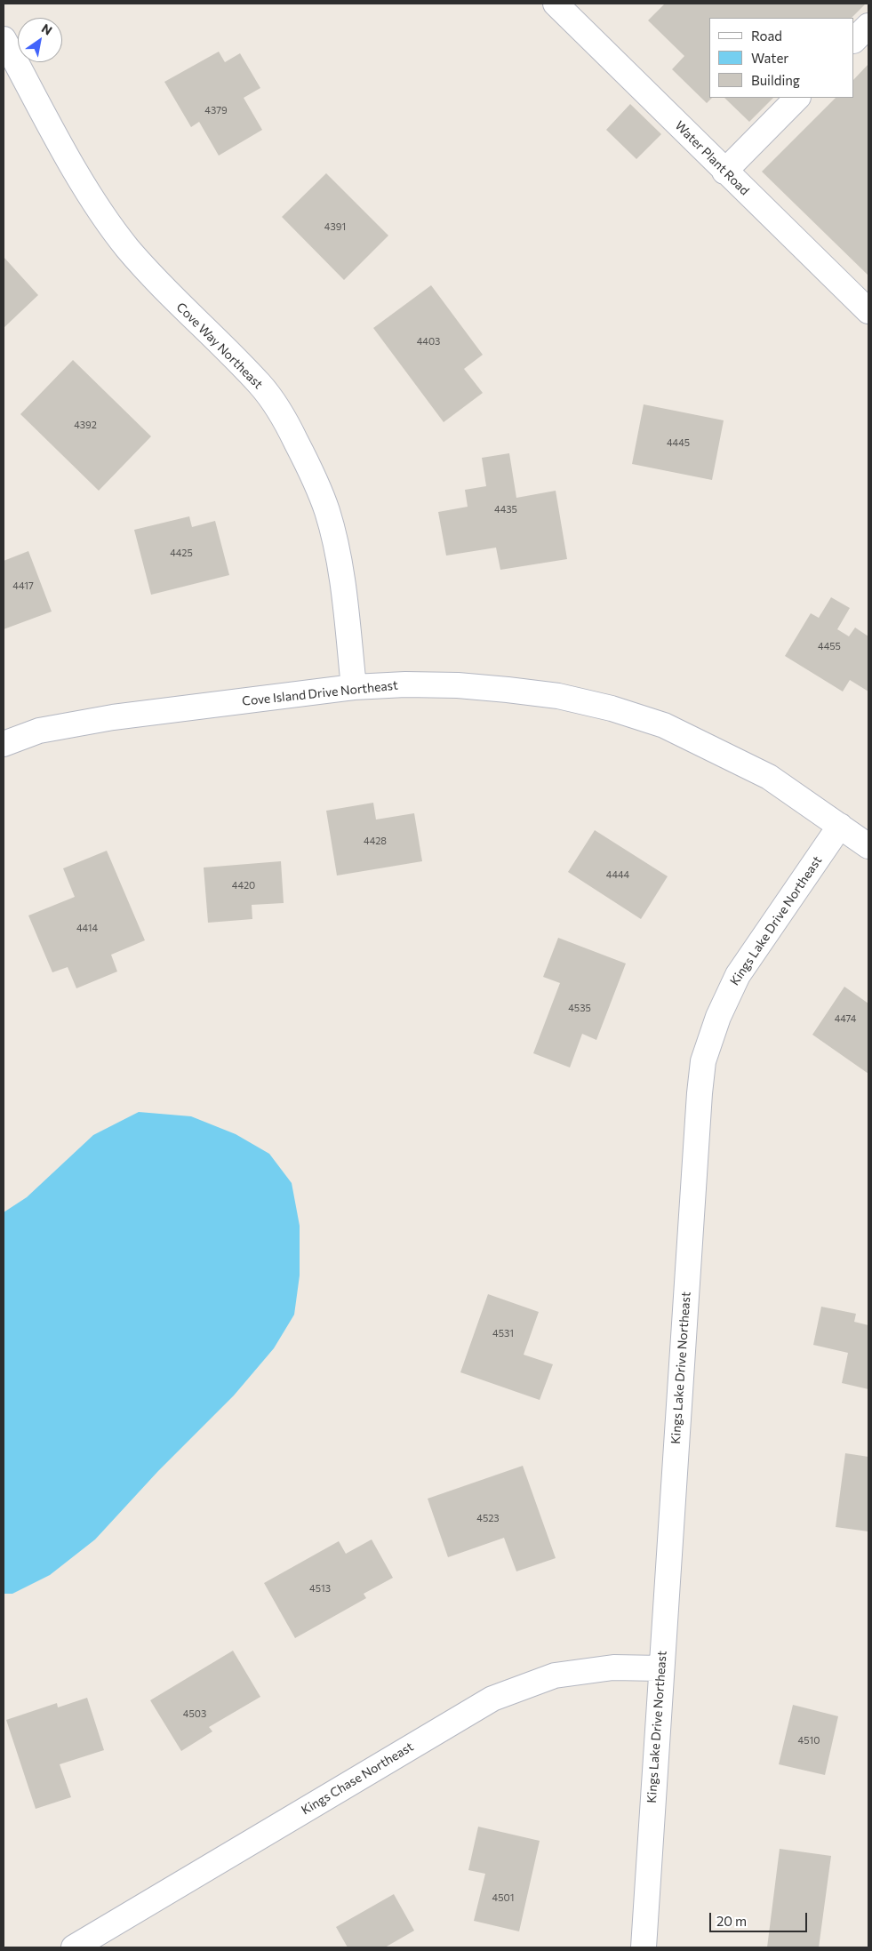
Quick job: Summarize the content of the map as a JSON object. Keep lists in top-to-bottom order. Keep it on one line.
{"streets":{"street":["Water Plant Road","Cove Way Northeast","Cove Island Drive Northeast","Kings Lake Drive Northeast","Kings Chase Northeast"]},"crossings":[["Cove Way Northeast","Cove Island Drive Northeast"],["Cove Island Drive Northeast","Kings Lake Drive Northeast"],["Kings Lake Drive Northeast","Kings Chase Northeast"]],"house_numbers":["4379","4391","4403","4392","4445","4435","4425","4417","4455","4428","4444","4420","4414","4535","4474","4531","4523","4513","4503","4510","4501"],"legend":["Road","Water","Building"],"scale_bar":"20 m","north":"top right"}
